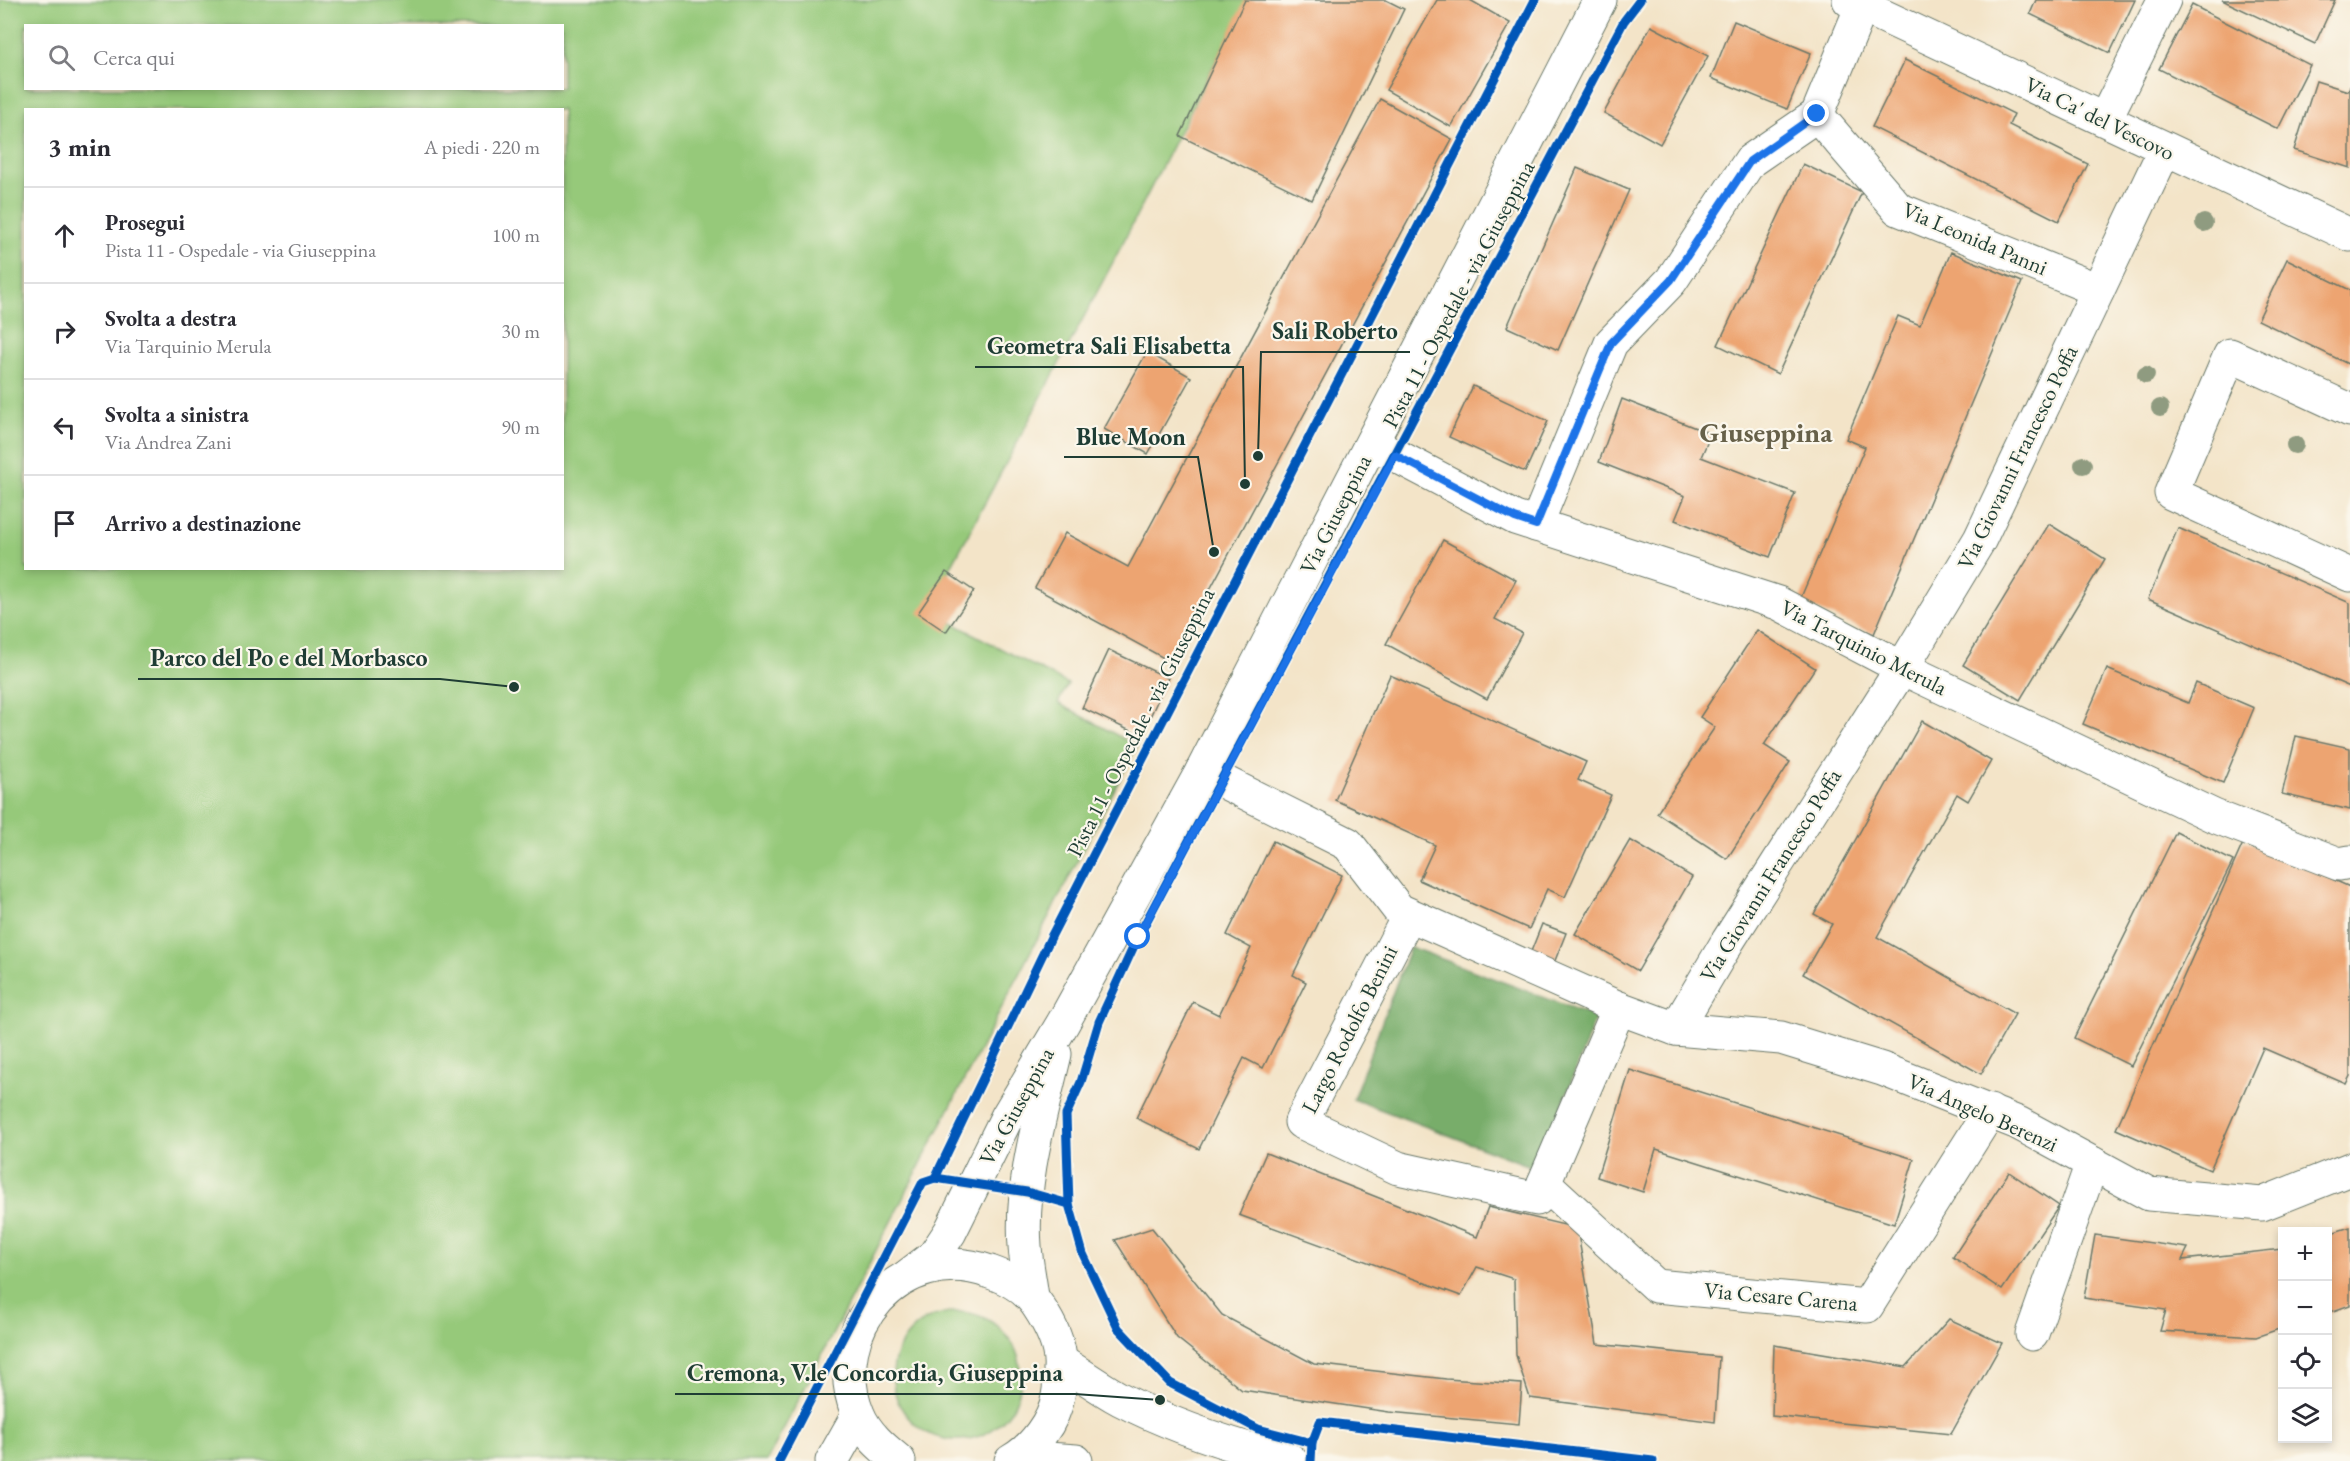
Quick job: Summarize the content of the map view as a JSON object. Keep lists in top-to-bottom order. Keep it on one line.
{"streets":{"street":["Via Ca' del Vescovo","Via Leonida Panni","Via Giovanni Francesco Poffa","Via Giuseppina","Via Tarquinio Merula","Largo Rodolfo Benini","Via Angelo Berenzi","Via Cesare Carena"],"cycle path":["Pista 11 - Ospedale - via Giuseppina"]},"crossings":[["Via Ca' del Vescovo","Via Giovanni Francesco Poffa"],["Via Leonida Panni","Via Giovanni Francesco Poffa"],["Via Giovanni Francesco Poffa","Via Tarquinio Merula"],["Via Giovanni Francesco Poffa","Via Angelo Berenzi"],["Via Giuseppina","Via Tarquinio Merula"],["Largo Rodolfo Benini","Via Cesare Carena"],["Via Angelo Berenzi","Via Cesare Carena"]],"districts":["Giuseppina"],"places":["Sali Roberto","Geometra Sali Elisabetta","Blue Moon","Parco del Po e del Morbasco","Cremona, V.le Concordia, Giuseppina"],"page":{"search":"Cerca qui","heading":["3 min","A piedi · 220 m"],"list":[["Prosegui","Pista 11 - Ospedale - via Giuseppina","100 m"],["Svolta a destra","Via Tarquinio Merula","30 m"],["Svolta a sinistra","Via Andrea Zani","90 m"],"Arrivo a destinazione"],"map_buttons":["+","−"]}}
